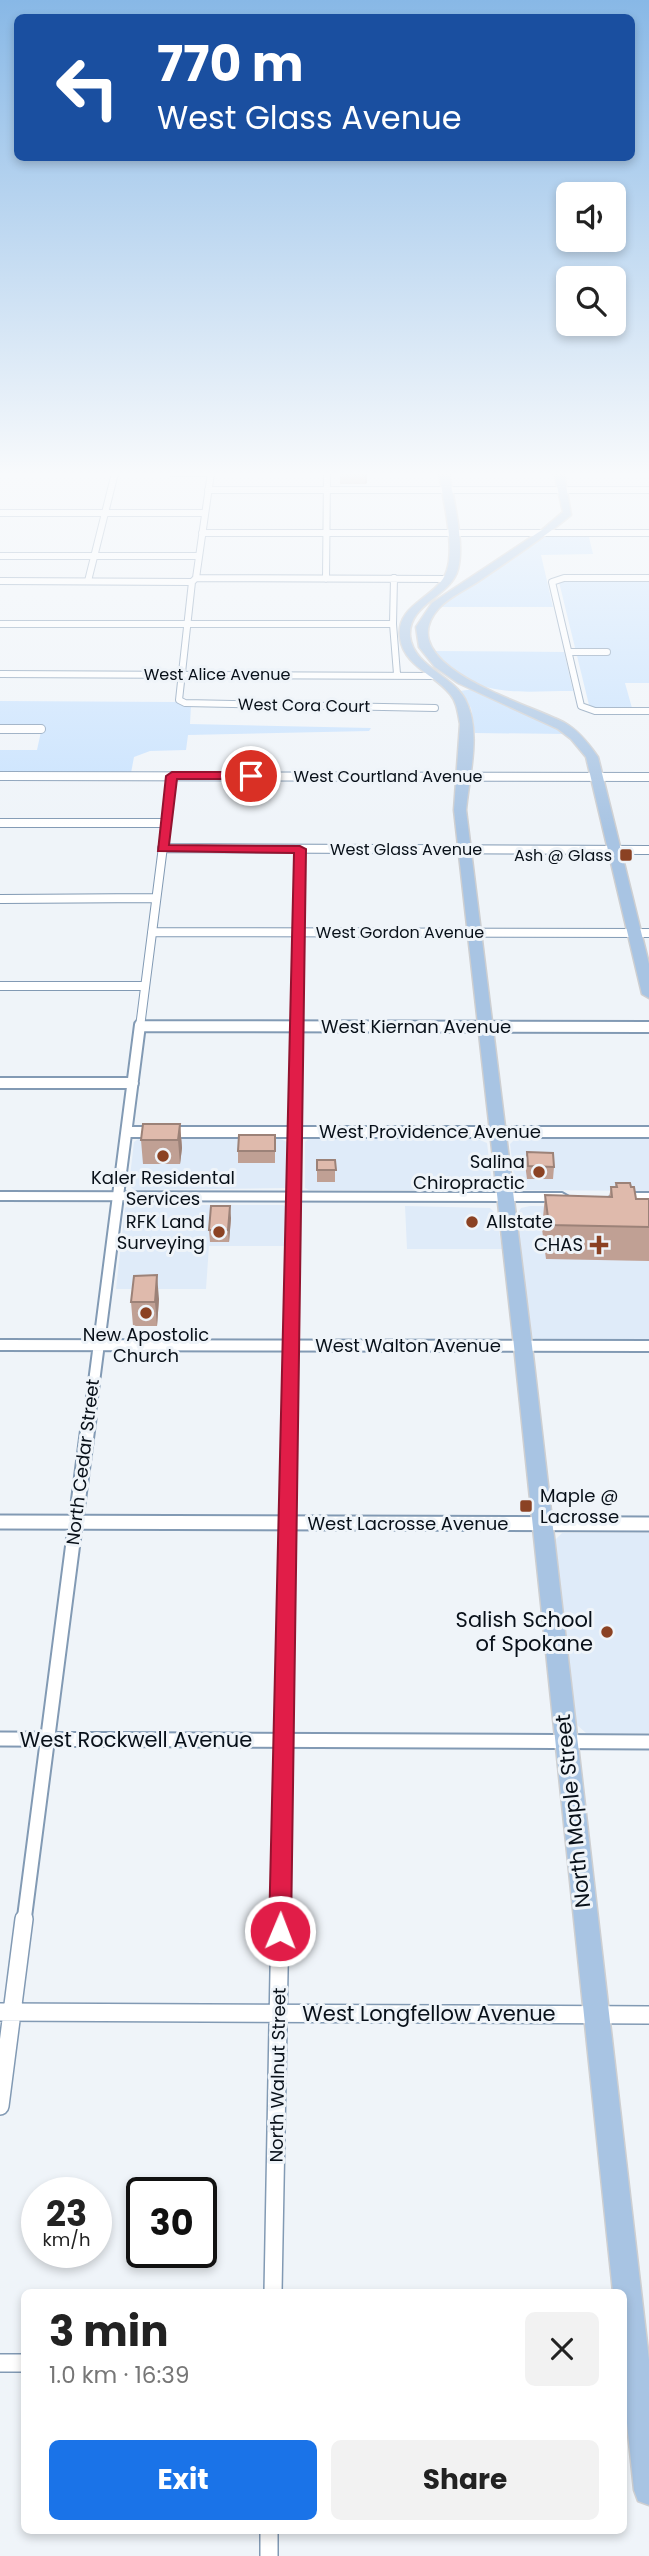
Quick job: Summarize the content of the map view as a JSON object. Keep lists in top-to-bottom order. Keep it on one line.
{"streets":{"main road":["North Maple Street"],"street":["West Alice Avenue","West Cora Court","West Courtland Avenue","West Glass Avenue","West Gordon Avenue","West Kiernan Avenue","West Providence Avenue","West Walton Avenue","North Cedar Street","West Lacrosse Avenue","West Rockwell Avenue","West Longfellow Avenue","North Walnut Street"]},"crossings":[["West Alice Avenue","West Cora Court"],["West Alice Avenue","North Maple Street"],["West Courtland Avenue","North Cedar Street"],["West Courtland Avenue","North Maple Street"],["West Glass Avenue","North Cedar Street"],["West Glass Avenue","North Maple Street"],["West Glass Avenue","North Walnut Street"],["West Gordon Avenue","North Cedar Street"],["West Gordon Avenue","North Maple Street"],["West Gordon Avenue","North Walnut Street"],["West Kiernan Avenue","North Cedar Street"],["West Kiernan Avenue","North Maple Street"],["West Kiernan Avenue","North Walnut Street"],["West Providence Avenue","North Cedar Street"],["West Providence Avenue","North Maple Street"],["West Providence Avenue","North Walnut Street"],["West Walton Avenue","North Cedar Street"],["West Walton Avenue","North Maple Street"],["West Walton Avenue","North Walnut Street"],["North Cedar Street","West Lacrosse Avenue"],["North Cedar Street","West Rockwell Avenue"],["North Cedar Street","West Longfellow Avenue"],["West Lacrosse Avenue","North Maple Street"],["West Lacrosse Avenue","North Walnut Street"],["West Rockwell Avenue","North Maple Street"],["West Rockwell Avenue","North Walnut Street"],["North Maple Street","West Longfellow Avenue"],["West Longfellow Avenue","North Walnut Street"]],"places":{"transit":["Ash @ Glass","Maple @ Lacrosse"],"other":["Kaler Residental Services","Salina Chiropractic","Allstate","RFK Land Surveying","New Apostolic Church","Salish School of Spokane"],"health":["CHAS"]},"page":{"turn":["770 m","West Glass Avenue"],"speed":"23 km/h","limit":"30","heading":["3 min","1.0 km · 16:39"],"buttons":["Exit","Share"]}}
